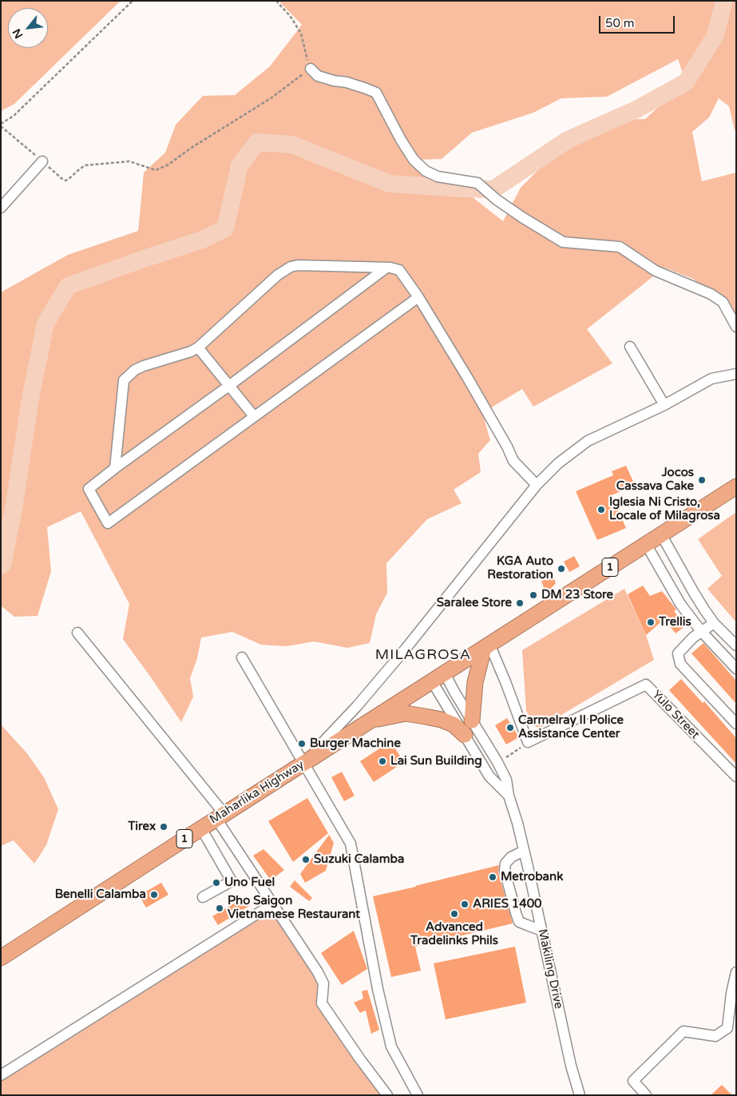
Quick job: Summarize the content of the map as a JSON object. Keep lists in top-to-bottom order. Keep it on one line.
{"streets":{"highway":["1","Maharlika Highway"],"street":["Yulo Street","Makiling Drive"]},"crossings":[["Maharlika Highway","Makiling Drive"]],"districts":["MILAGROSA"],"places":["Jocos Cassava Cake","Iglesia Ni Cristo, Locale of Milagrosa","KGA Auto Restoration","DM 23 Store","Saralee Store","Trellis","Carmelray II Police Assistance Center","Burger Machine","Lai Sun Building","Tirex","Suzuki Calamba","Metrobank","Uno Fuel","Benelli Calamba","ARIES 1400","Pho Saigon Vietnamese Restaurant","Advanced Tradelinks Phils"],"scale_bar":"50 m","north":"bottom left"}
